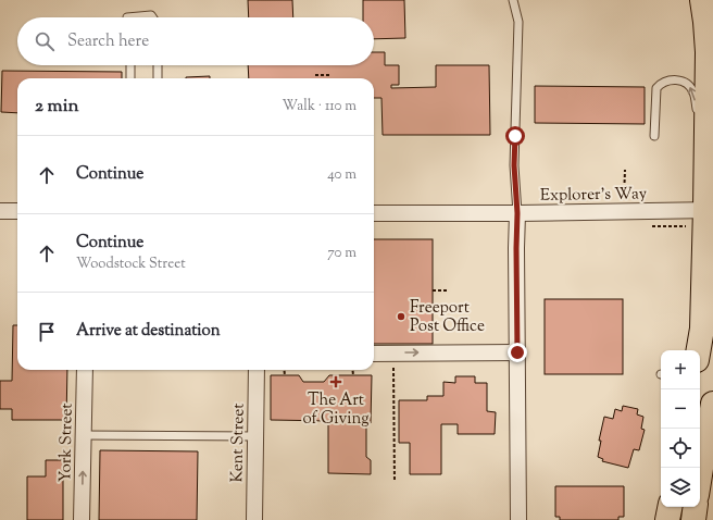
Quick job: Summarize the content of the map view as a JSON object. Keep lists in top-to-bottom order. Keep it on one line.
{"streets":{"street":["Explorer's Way","York Street","Kent Street"]},"one_way":["York Street"],"places":{"other":["Freeport Post Office"],"health":["The Art of Giving"]},"page":{"search":"Search here","heading":["2 min","Walk · 110 m"],"list":[["Continue","40 m"],["Continue","Woodstock Street","70 m"],"Arrive at destination"],"map_buttons":["+","−"]}}
